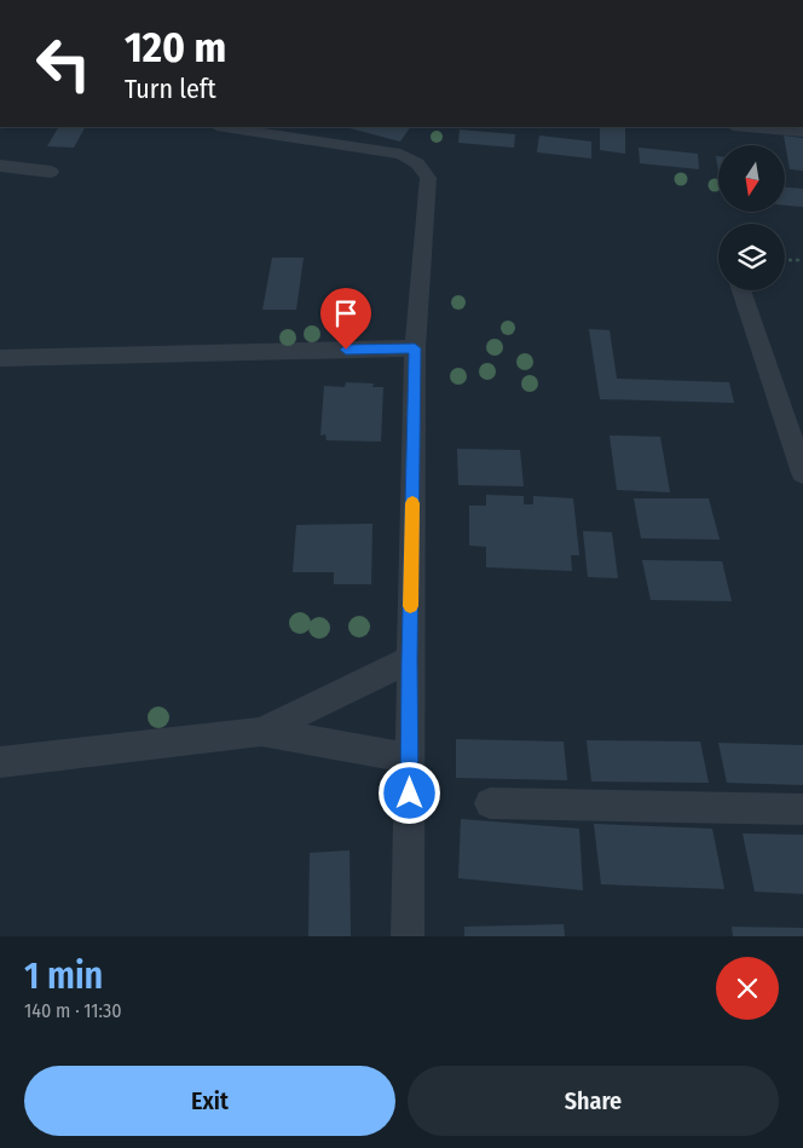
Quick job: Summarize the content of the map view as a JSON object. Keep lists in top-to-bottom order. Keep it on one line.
{"north":"bottom","page":{"turn":["120 m","Turn left"],"heading":["1 min","140 m · 11:30"],"buttons":["Exit","Share"]}}
